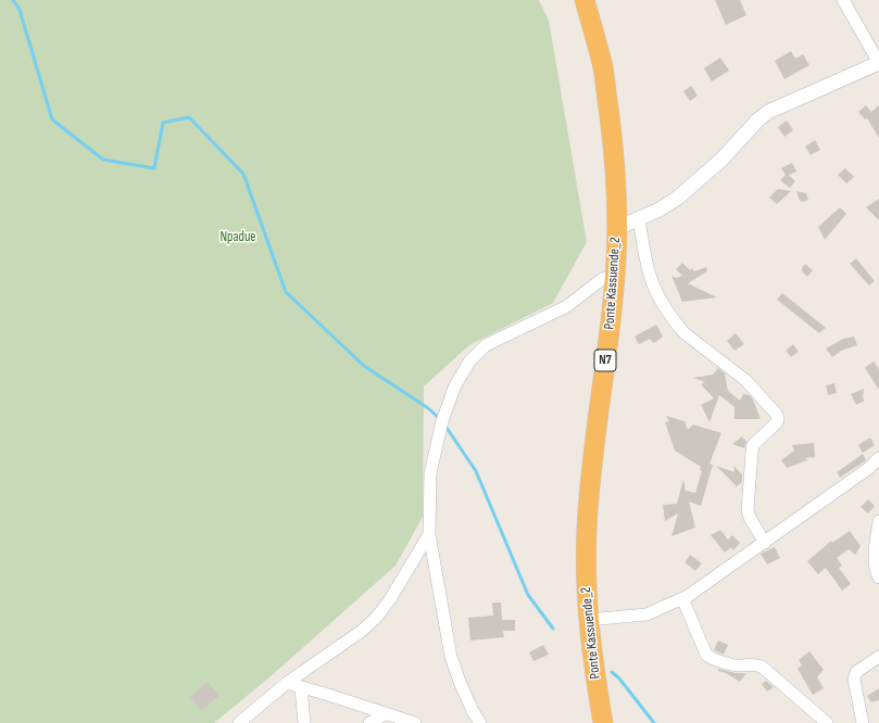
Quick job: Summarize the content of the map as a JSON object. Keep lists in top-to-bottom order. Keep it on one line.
{"streets":{"highway":["Ponte Kassuende_2","N7"]},"parks":["Npadue"]}
